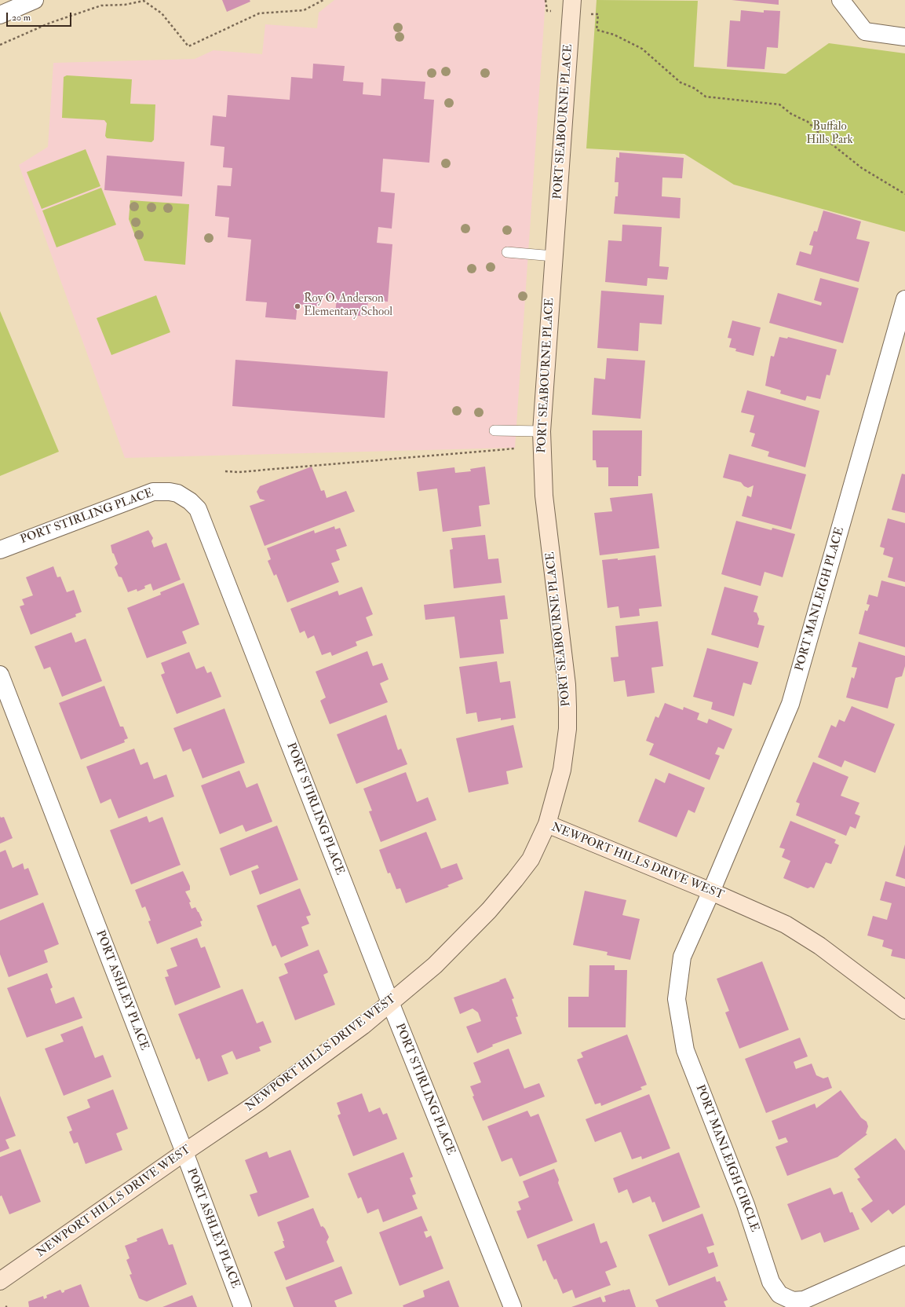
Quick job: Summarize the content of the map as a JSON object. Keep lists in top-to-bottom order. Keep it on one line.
{"streets":{"street":["PORT SEABOURNE PLACE","PORT STIRLING PLACE","PORT MANLEIGH PLACE","NEWPORT HILLS DRIVE WEST","PORT ASHLEY PLACE","PORT MANLEIGH CIRCLE"]},"crossings":[["PORT SEABOURNE PLACE","NEWPORT HILLS DRIVE WEST"],["PORT STIRLING PLACE","NEWPORT HILLS DRIVE WEST"],["PORT MANLEIGH PLACE","NEWPORT HILLS DRIVE WEST"],["PORT MANLEIGH PLACE","PORT MANLEIGH CIRCLE"],["NEWPORT HILLS DRIVE WEST","PORT ASHLEY PLACE"],["NEWPORT HILLS DRIVE WEST","PORT MANLEIGH CIRCLE"]],"parks":["Buffalo Hills Park"],"places":["Roy O. Anderson Elementary School"],"scale_bar":"20 m"}
